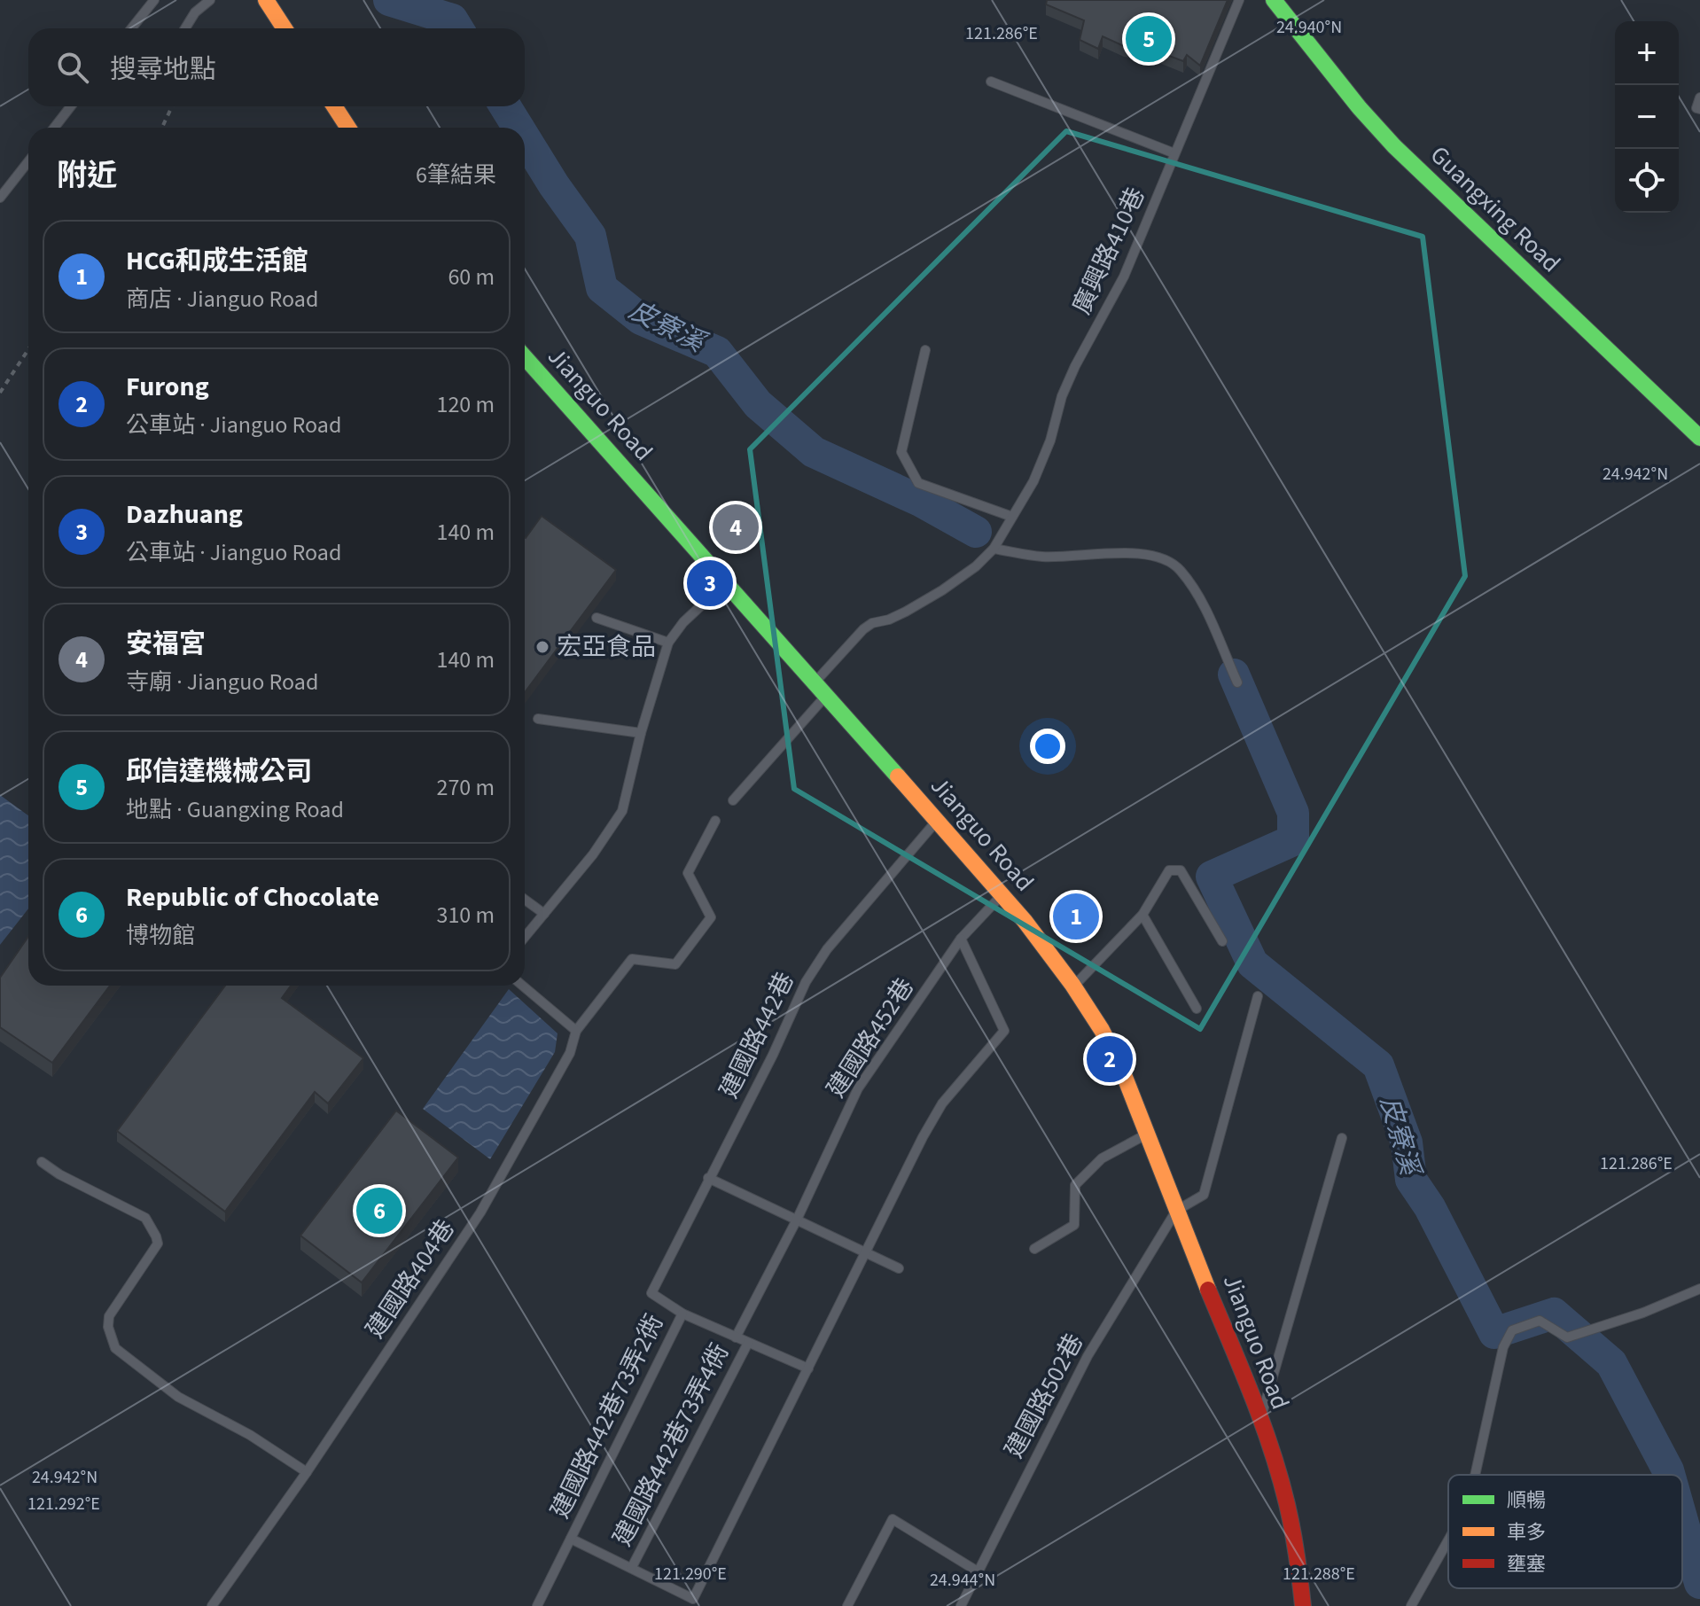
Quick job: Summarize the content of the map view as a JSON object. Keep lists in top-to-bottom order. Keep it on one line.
{"streets":{"street":["Guangxing Road","Jianguo Road"],"lane":["廣興路410巷","建國路442巷","建國路452巷","建國路404巷","建國路502巷","建國路442巷73弄2衖","建國路442巷73弄4衖"]},"crossings":[["廣興路410巷","Jianguo Road"],["Jianguo Road","建國路442巷"],["Jianguo Road","建國路452巷"],["Jianguo Road","建國路502巷"],["建國路442巷","建國路442巷73弄2衖"],["建國路442巷73弄2衖","建國路442巷73弄4衖"]],"water":["皮寮溪"],"places":["宏亞食品"],"legend":["順暢","車多","壅塞"],"page":{"pins":["5","4","3","1","2","6"],"map_buttons":["+","−"],"search":"搜尋地點","heading":["附近","6筆結果"],"list":[{"mark":"1","name":"HCG和成生活館","note":"商店 · Jianguo Road","value":"60 m"},{"mark":"2","name":"Furong","note":"公車站 · Jianguo Road","value":"120 m"},{"mark":"3","name":"Dazhuang","note":"公車站 · Jianguo Road","value":"140 m"},{"mark":"4","name":"安福宮","note":"寺廟 · Jianguo Road","value":"140 m"},{"mark":"5","name":"邱信達機械公司","note":"地點 · Guangxing Road","value":"270 m"},{"mark":"6","name":"Republic of Chocolate","note":"博物館","value":"310 m"}]},"coordinates":["24.940°N","121.286°E","24.942°N","121.292°E","121.290°E","121.288°E","24.944°N"]}
